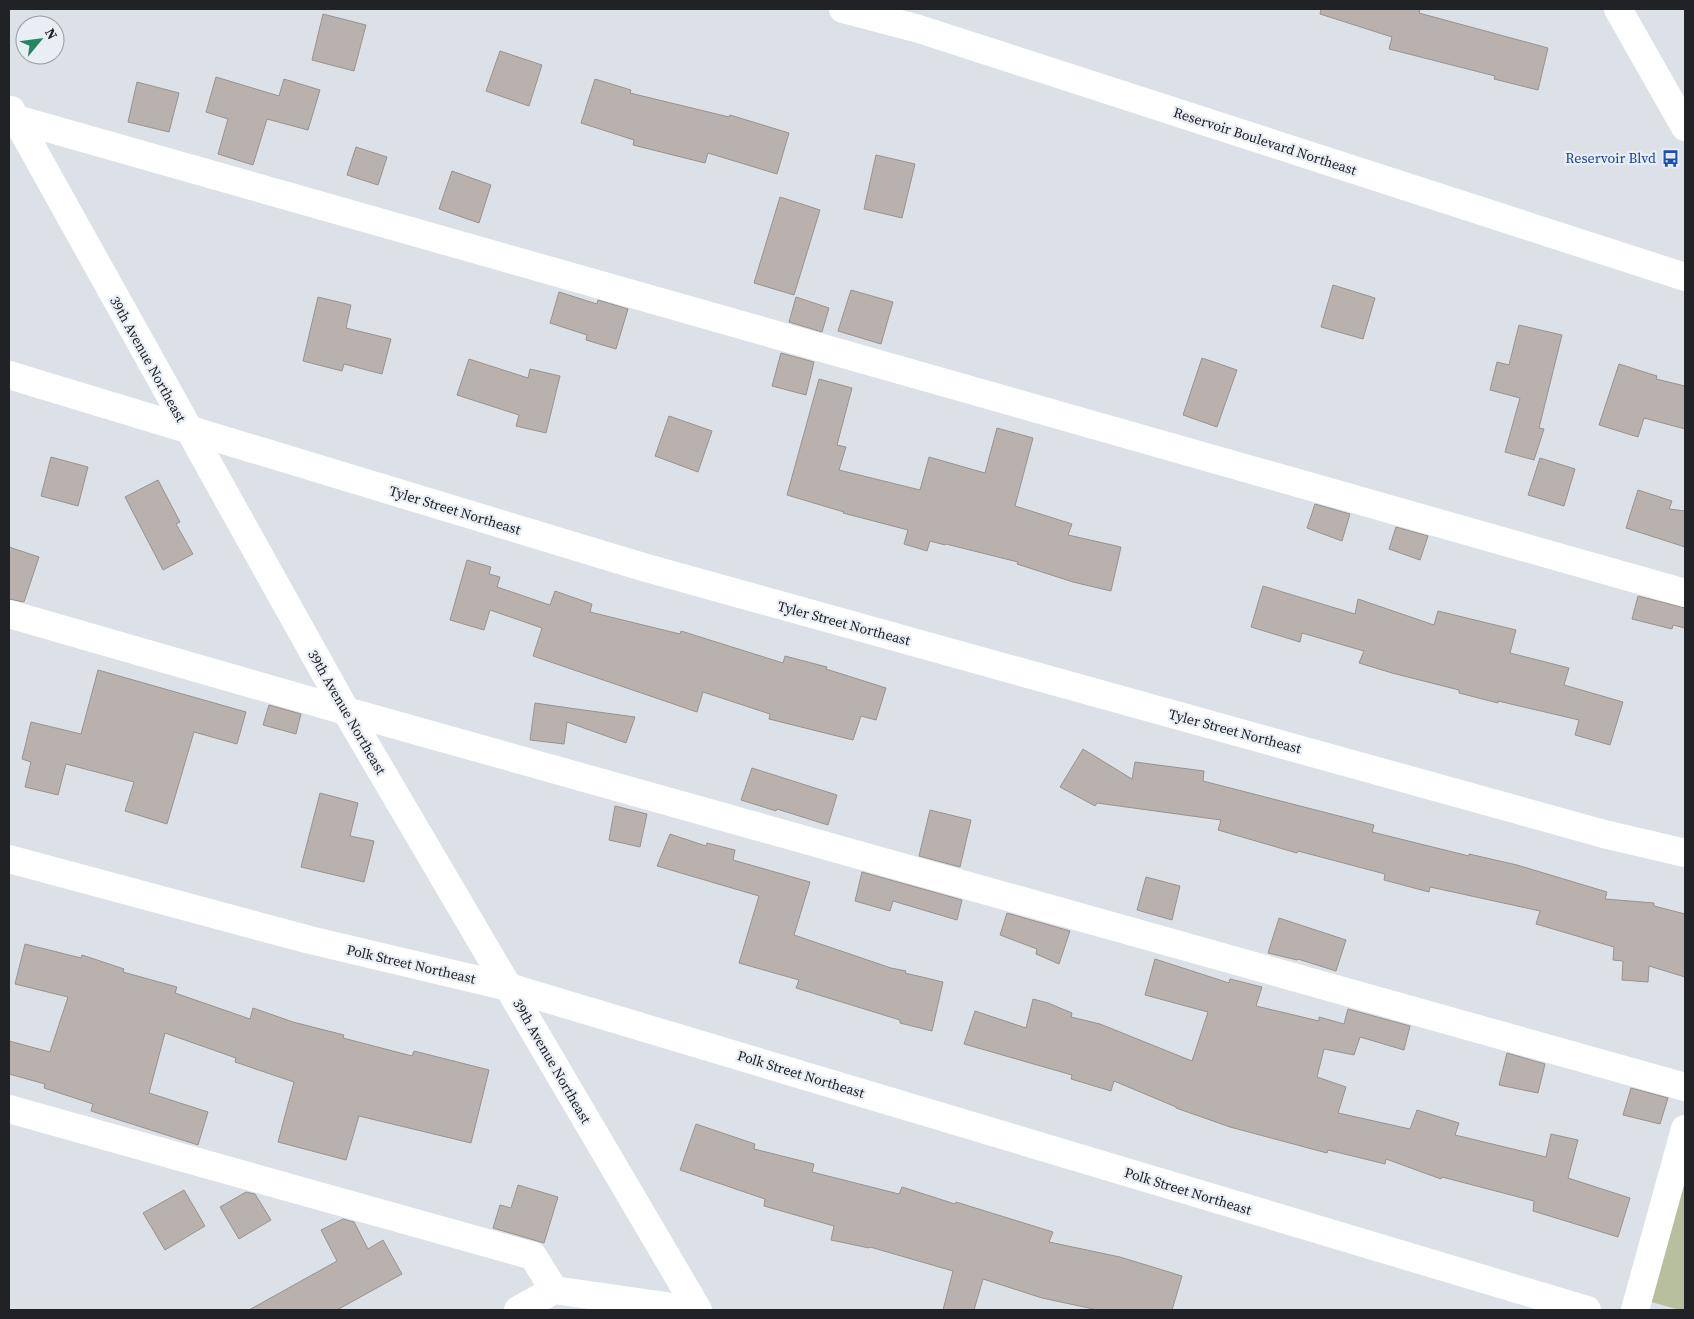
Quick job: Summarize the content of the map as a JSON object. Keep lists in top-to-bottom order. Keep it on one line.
{"streets":{"street":["Reservoir Boulevard Northeast","39th Avenue Northeast","Tyler Street Northeast","Polk Street Northeast"]},"crossings":[["39th Avenue Northeast","Tyler Street Northeast"],["39th Avenue Northeast","Polk Street Northeast"]],"places":{"bus stop":["Reservoir Blvd"]},"north":"top right"}
